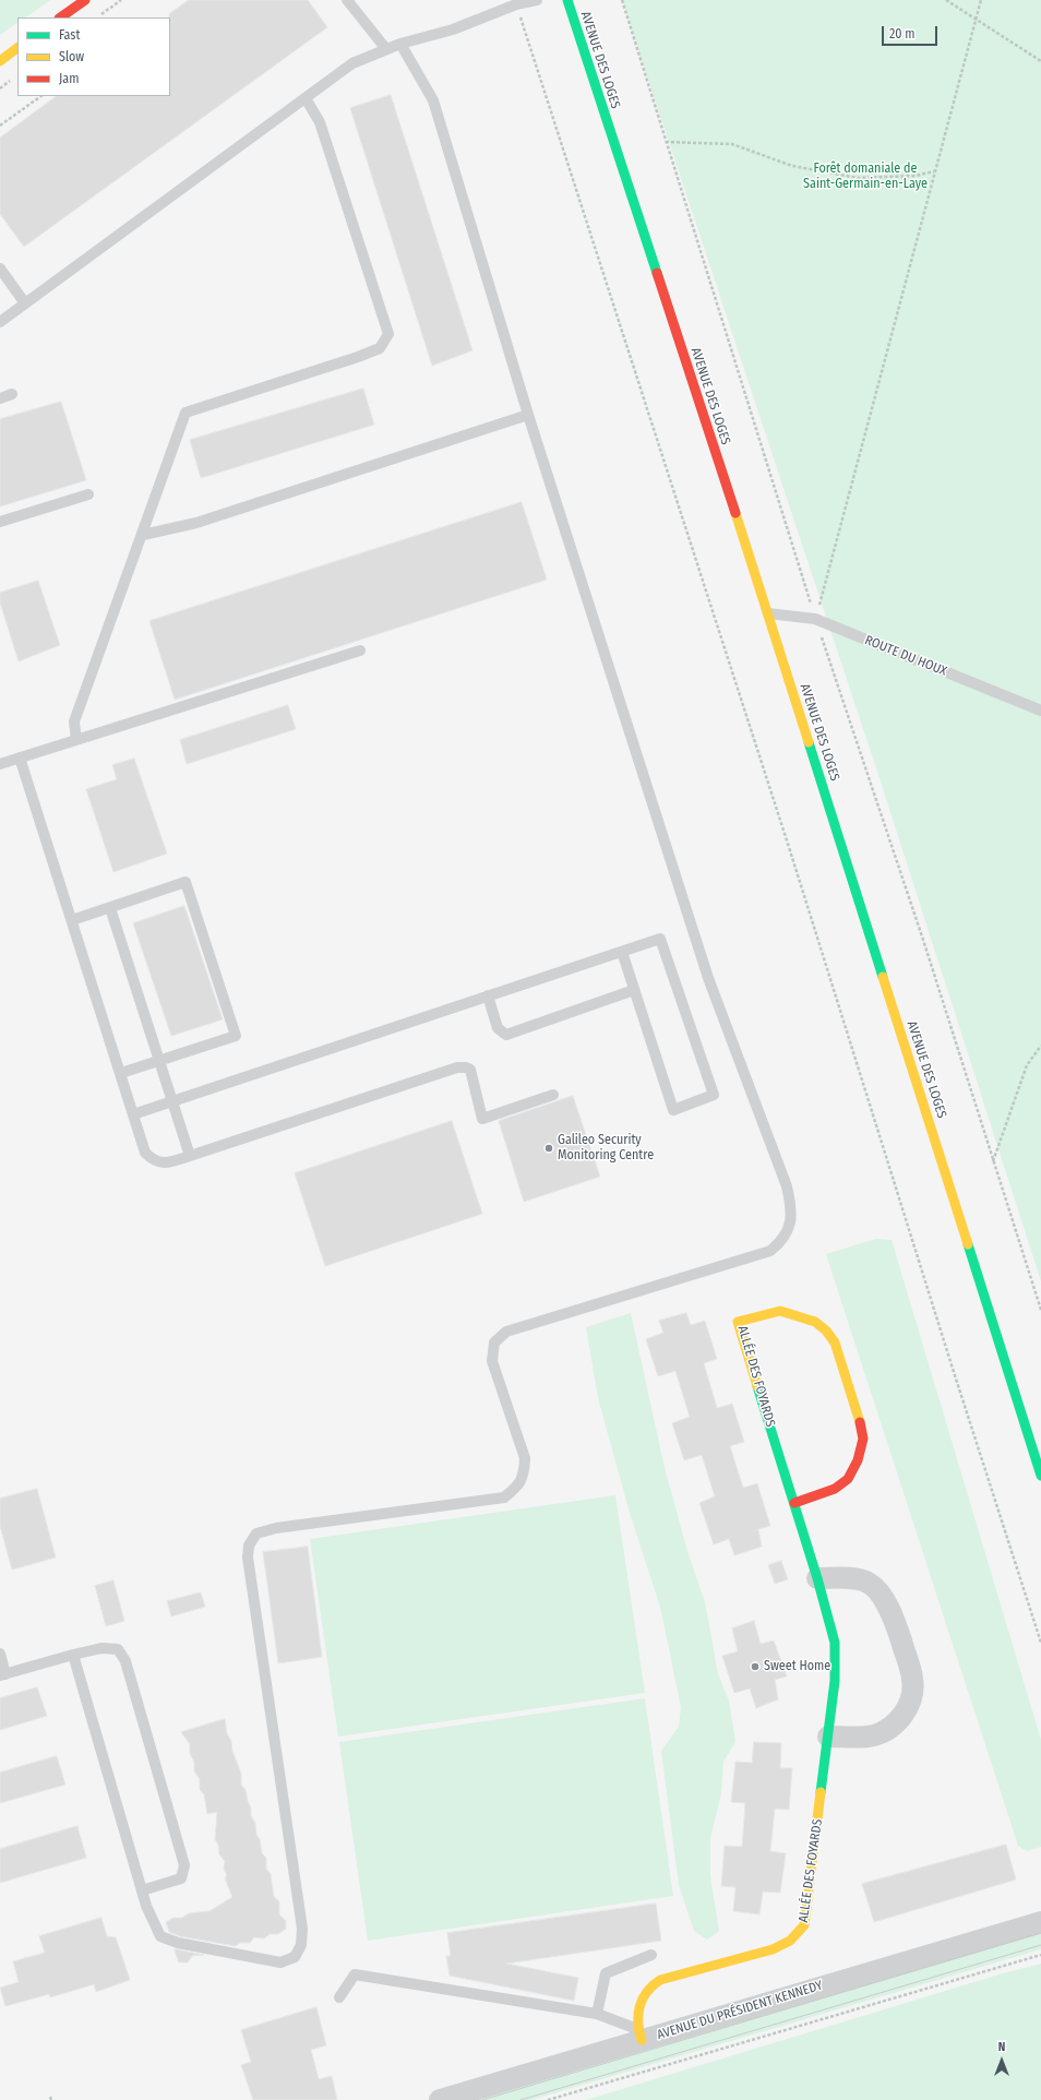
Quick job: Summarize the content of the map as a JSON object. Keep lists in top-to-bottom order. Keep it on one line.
{"streets":{"main road":["AVENUE DES LOGES","ALLÉE DES FOYARDS"],"street":["AVENUE DU PRÉSIDENT KENNEDY"],"lane":["ROUTE DU HOUX"]},"crossings":[["AVENUE DES LOGES","ROUTE DU HOUX"],["ALLÉE DES FOYARDS","AVENUE DU PRÉSIDENT KENNEDY"]],"parks":["Forêt domaniale de Saint-Germain-en-Laye"],"places":["Galileo Security Monitoring Centre","Sweet Home"],"legend":["Fast","Slow","Jam"],"scale_bar":"20 m","north":"top"}
